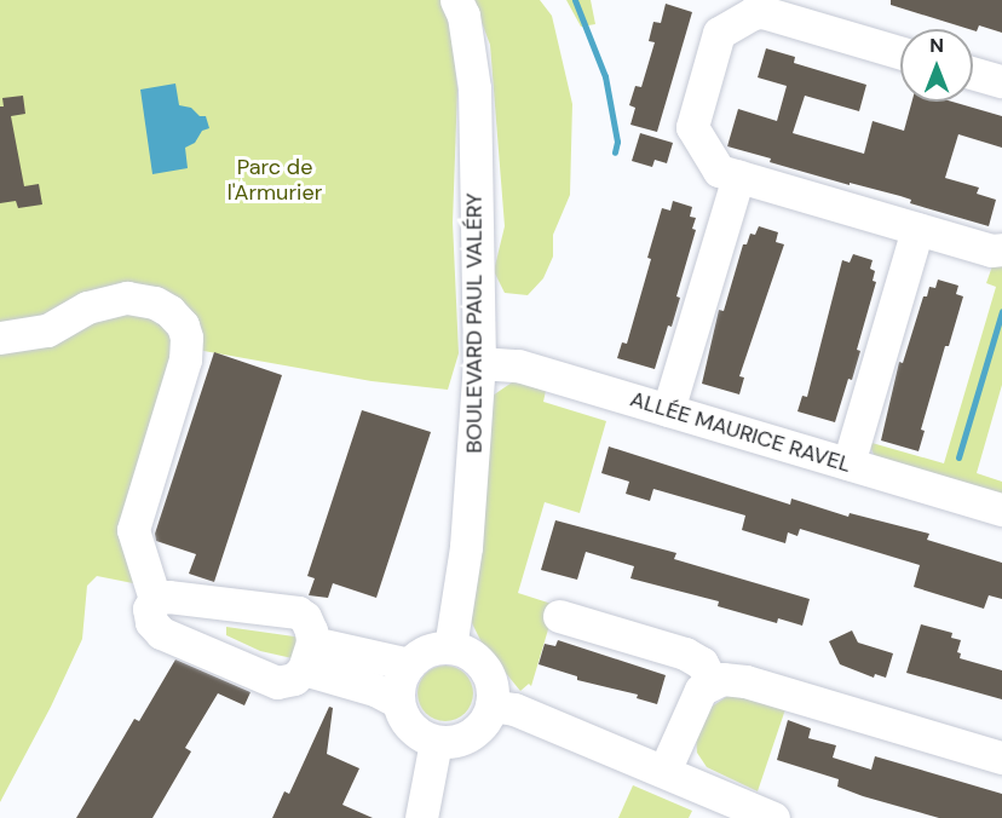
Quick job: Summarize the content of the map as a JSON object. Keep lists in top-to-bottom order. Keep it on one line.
{"streets":{"street":["BOULEVARD PAUL VALÉRY","ALLÉE MAURICE RAVEL"]},"crossings":[["BOULEVARD PAUL VALÉRY","ALLÉE MAURICE RAVEL"]],"parks":["Parc de l'Armurier"],"north":"top"}
